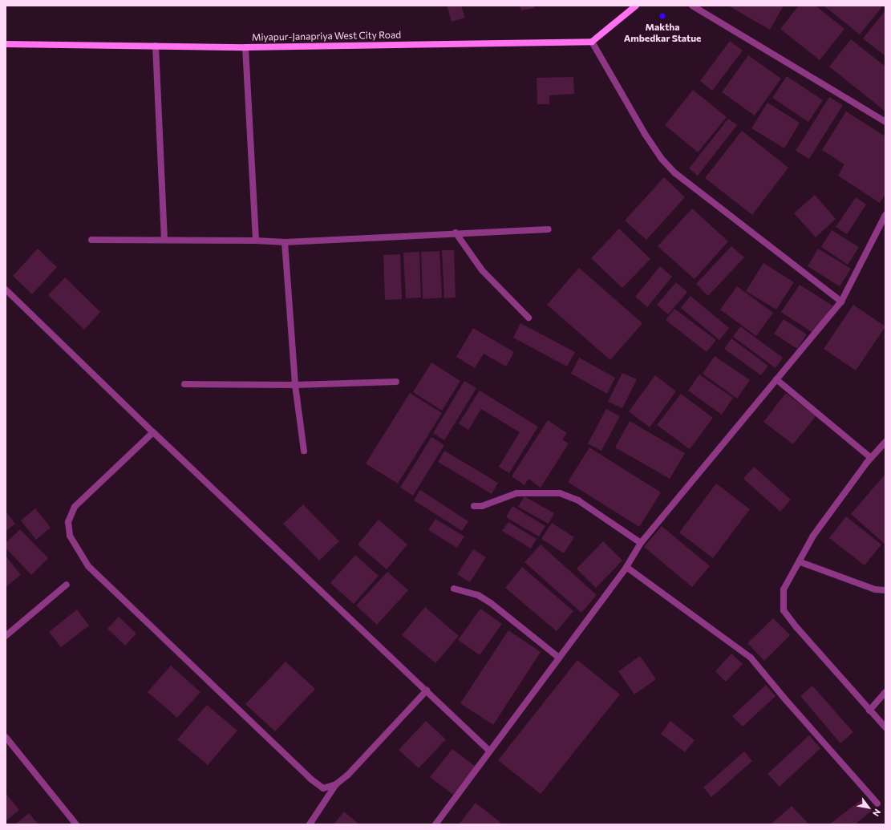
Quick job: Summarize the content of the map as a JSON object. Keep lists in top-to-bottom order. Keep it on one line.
{"streets":{"street":["Miyapur-Janapriya West City Road"]},"places":["Maktha Ambedkar Statue"],"north":"bottom right"}
